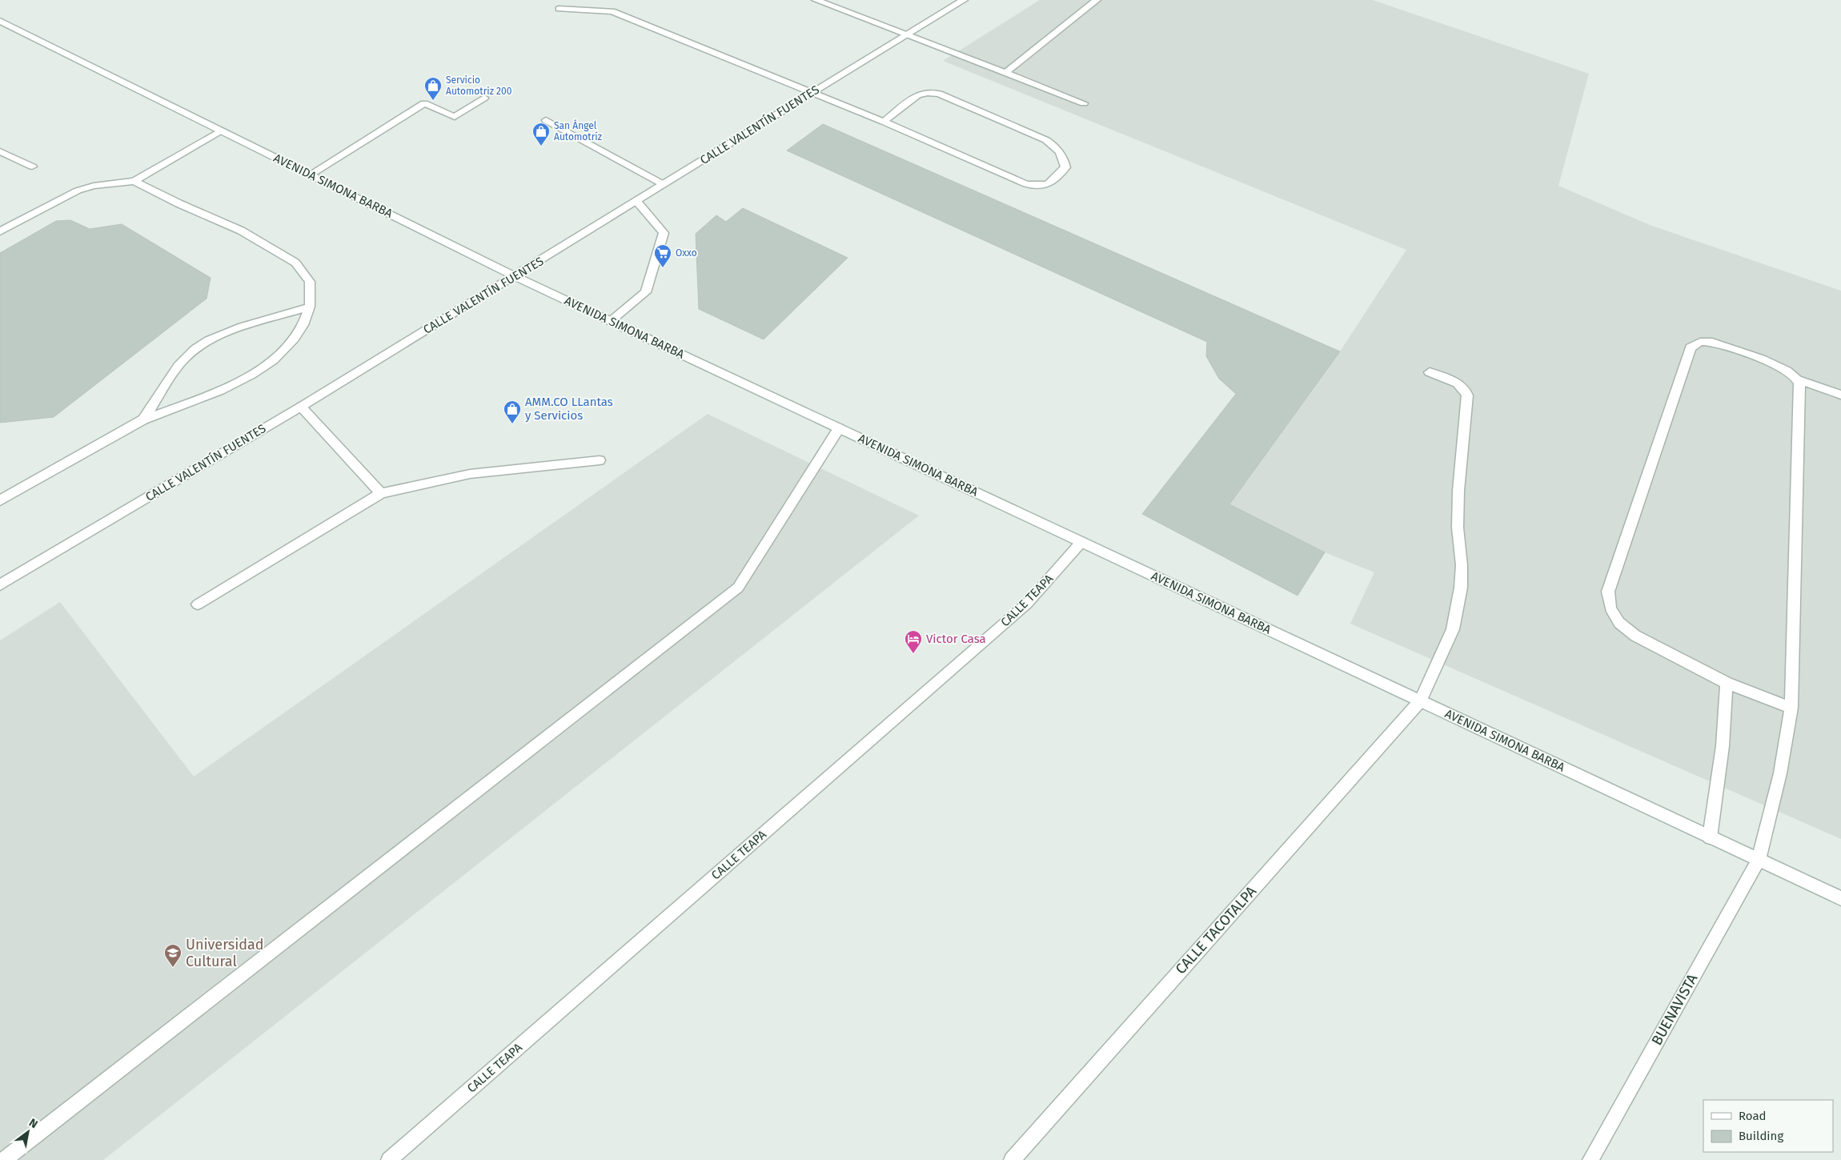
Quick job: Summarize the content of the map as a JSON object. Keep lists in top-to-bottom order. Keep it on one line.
{"streets":{"street":["CALLE VALENTÍN FUENTES","AVENIDA SIMONA BARBA","CALLE TEAPA","CALLE TACOTALPA","BUENAVISTA"]},"crossings":[["CALLE VALENTÍN FUENTES","AVENIDA SIMONA BARBA"],["AVENIDA SIMONA BARBA","CALLE TEAPA"],["AVENIDA SIMONA BARBA","CALLE TACOTALPA"],["AVENIDA SIMONA BARBA","BUENAVISTA"]],"places":{"shop":["Servicio Automotriz 200","San Ángel Automotríz","AMM.CO LLantas y Servicios"],"supermarket":["Oxxo"],"hotel":["Victor Casa"],"school or university":["Universidad Cultural"]},"legend":["Road","Building"],"north":"top right"}
